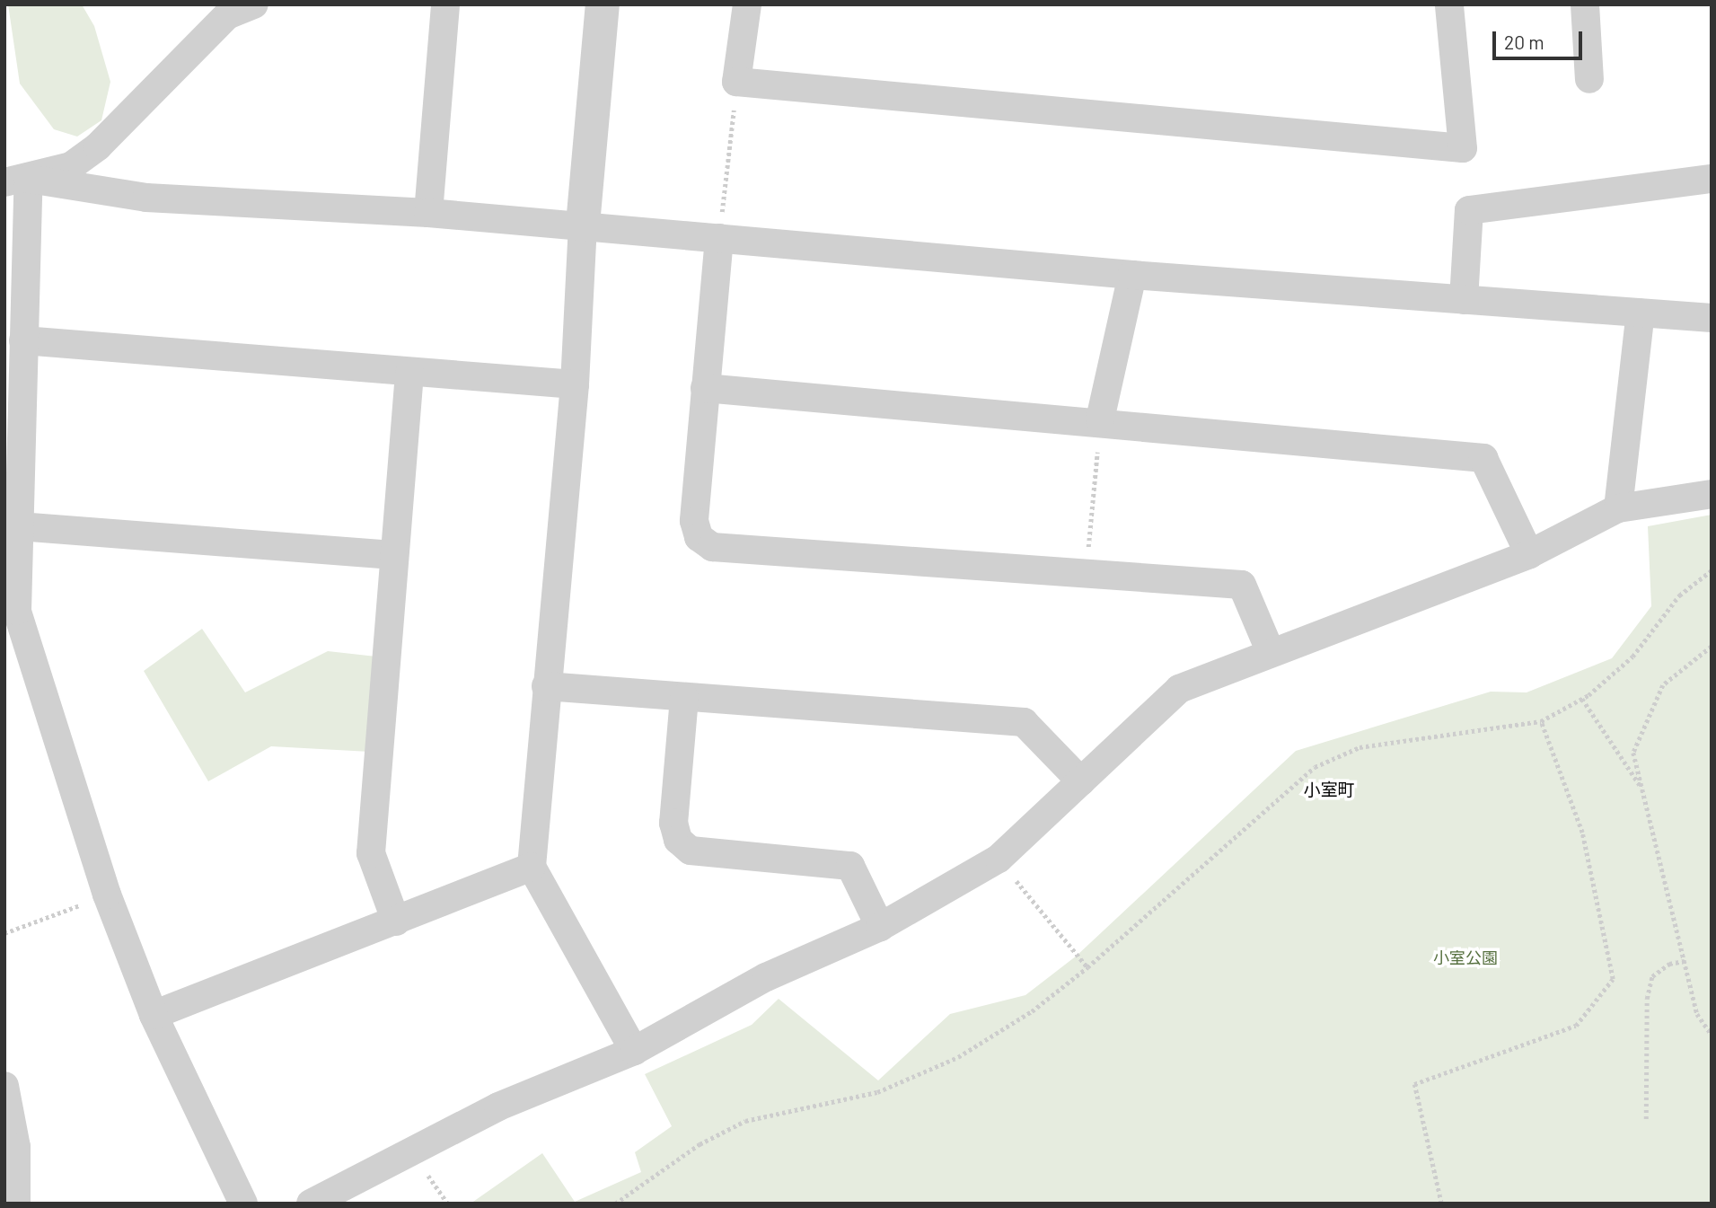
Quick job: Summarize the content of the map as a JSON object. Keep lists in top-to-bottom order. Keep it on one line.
{"districts":["小室町"],"parks":["小室公園"],"scale_bar":"20 m"}
